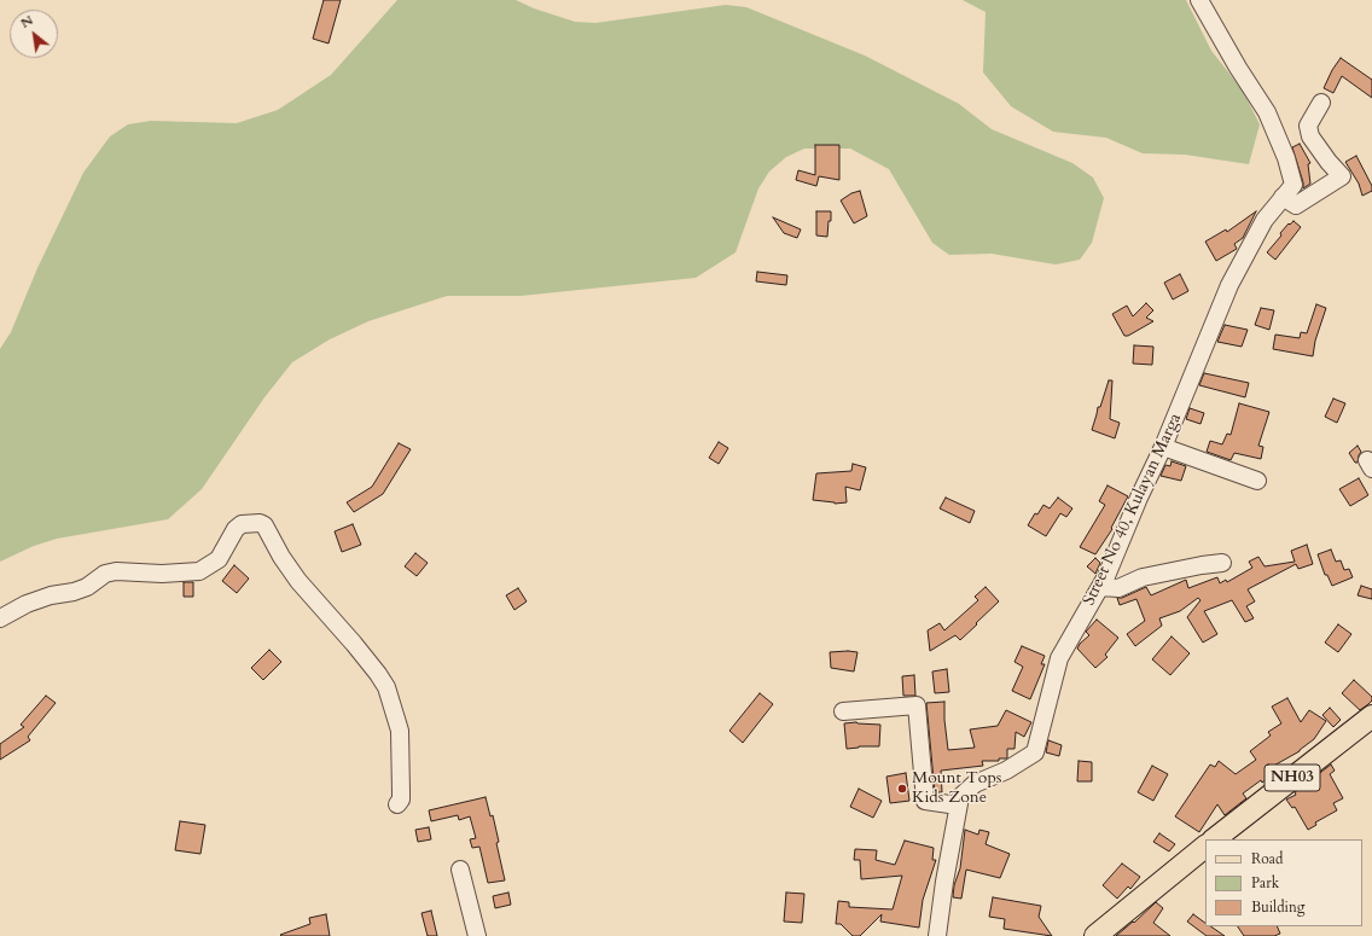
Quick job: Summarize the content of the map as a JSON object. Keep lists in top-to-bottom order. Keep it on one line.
{"streets":{"main road":["NH03"],"street":["Street No 40, Kulayan Marga"]},"places":["Mount Tops Kids Zone"],"legend":["Road","Park","Building"],"north":"top left"}
